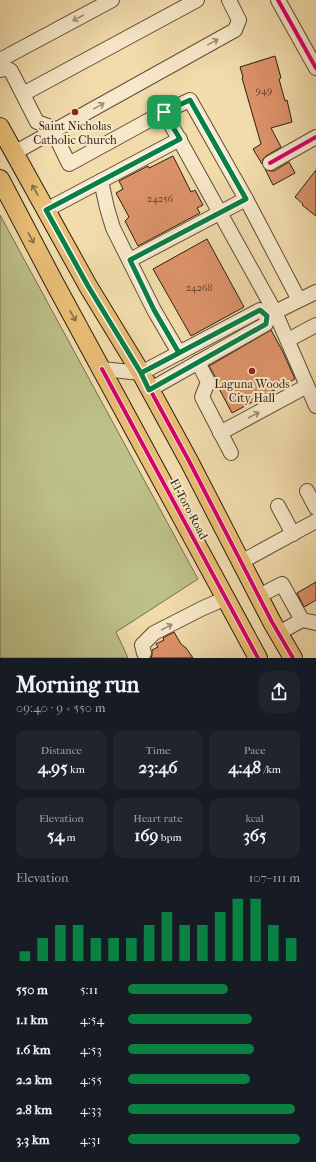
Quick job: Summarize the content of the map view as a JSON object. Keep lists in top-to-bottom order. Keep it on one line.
{"streets":{"main road":["El Toro Road"]},"places":["Saint Nicholas Catholic Church","Laguna Woods City Hall"],"house_numbers":["949","24256","24268"],"page":{"heading":["Morning run","09:40 · 9 × 550 m"],"stats":[["Distance","4.95 km"],["Time","23:46"],["Pace","4:48 /km"],["Elevation","54 m"],["Heart rate","169 bpm"],["kcal","365"]],"chart":["Elevation","107–111 m"],"list":[{"name":"550 m","note":"5:11"},{"name":"1.1 km","note":"4:54"},{"name":"1.6 km","note":"4:53"},{"name":"2.2 km","note":"4:55"},{"name":"2.8 km","note":"4:33"},{"name":"3.3 km","note":"4:31"}]}}
